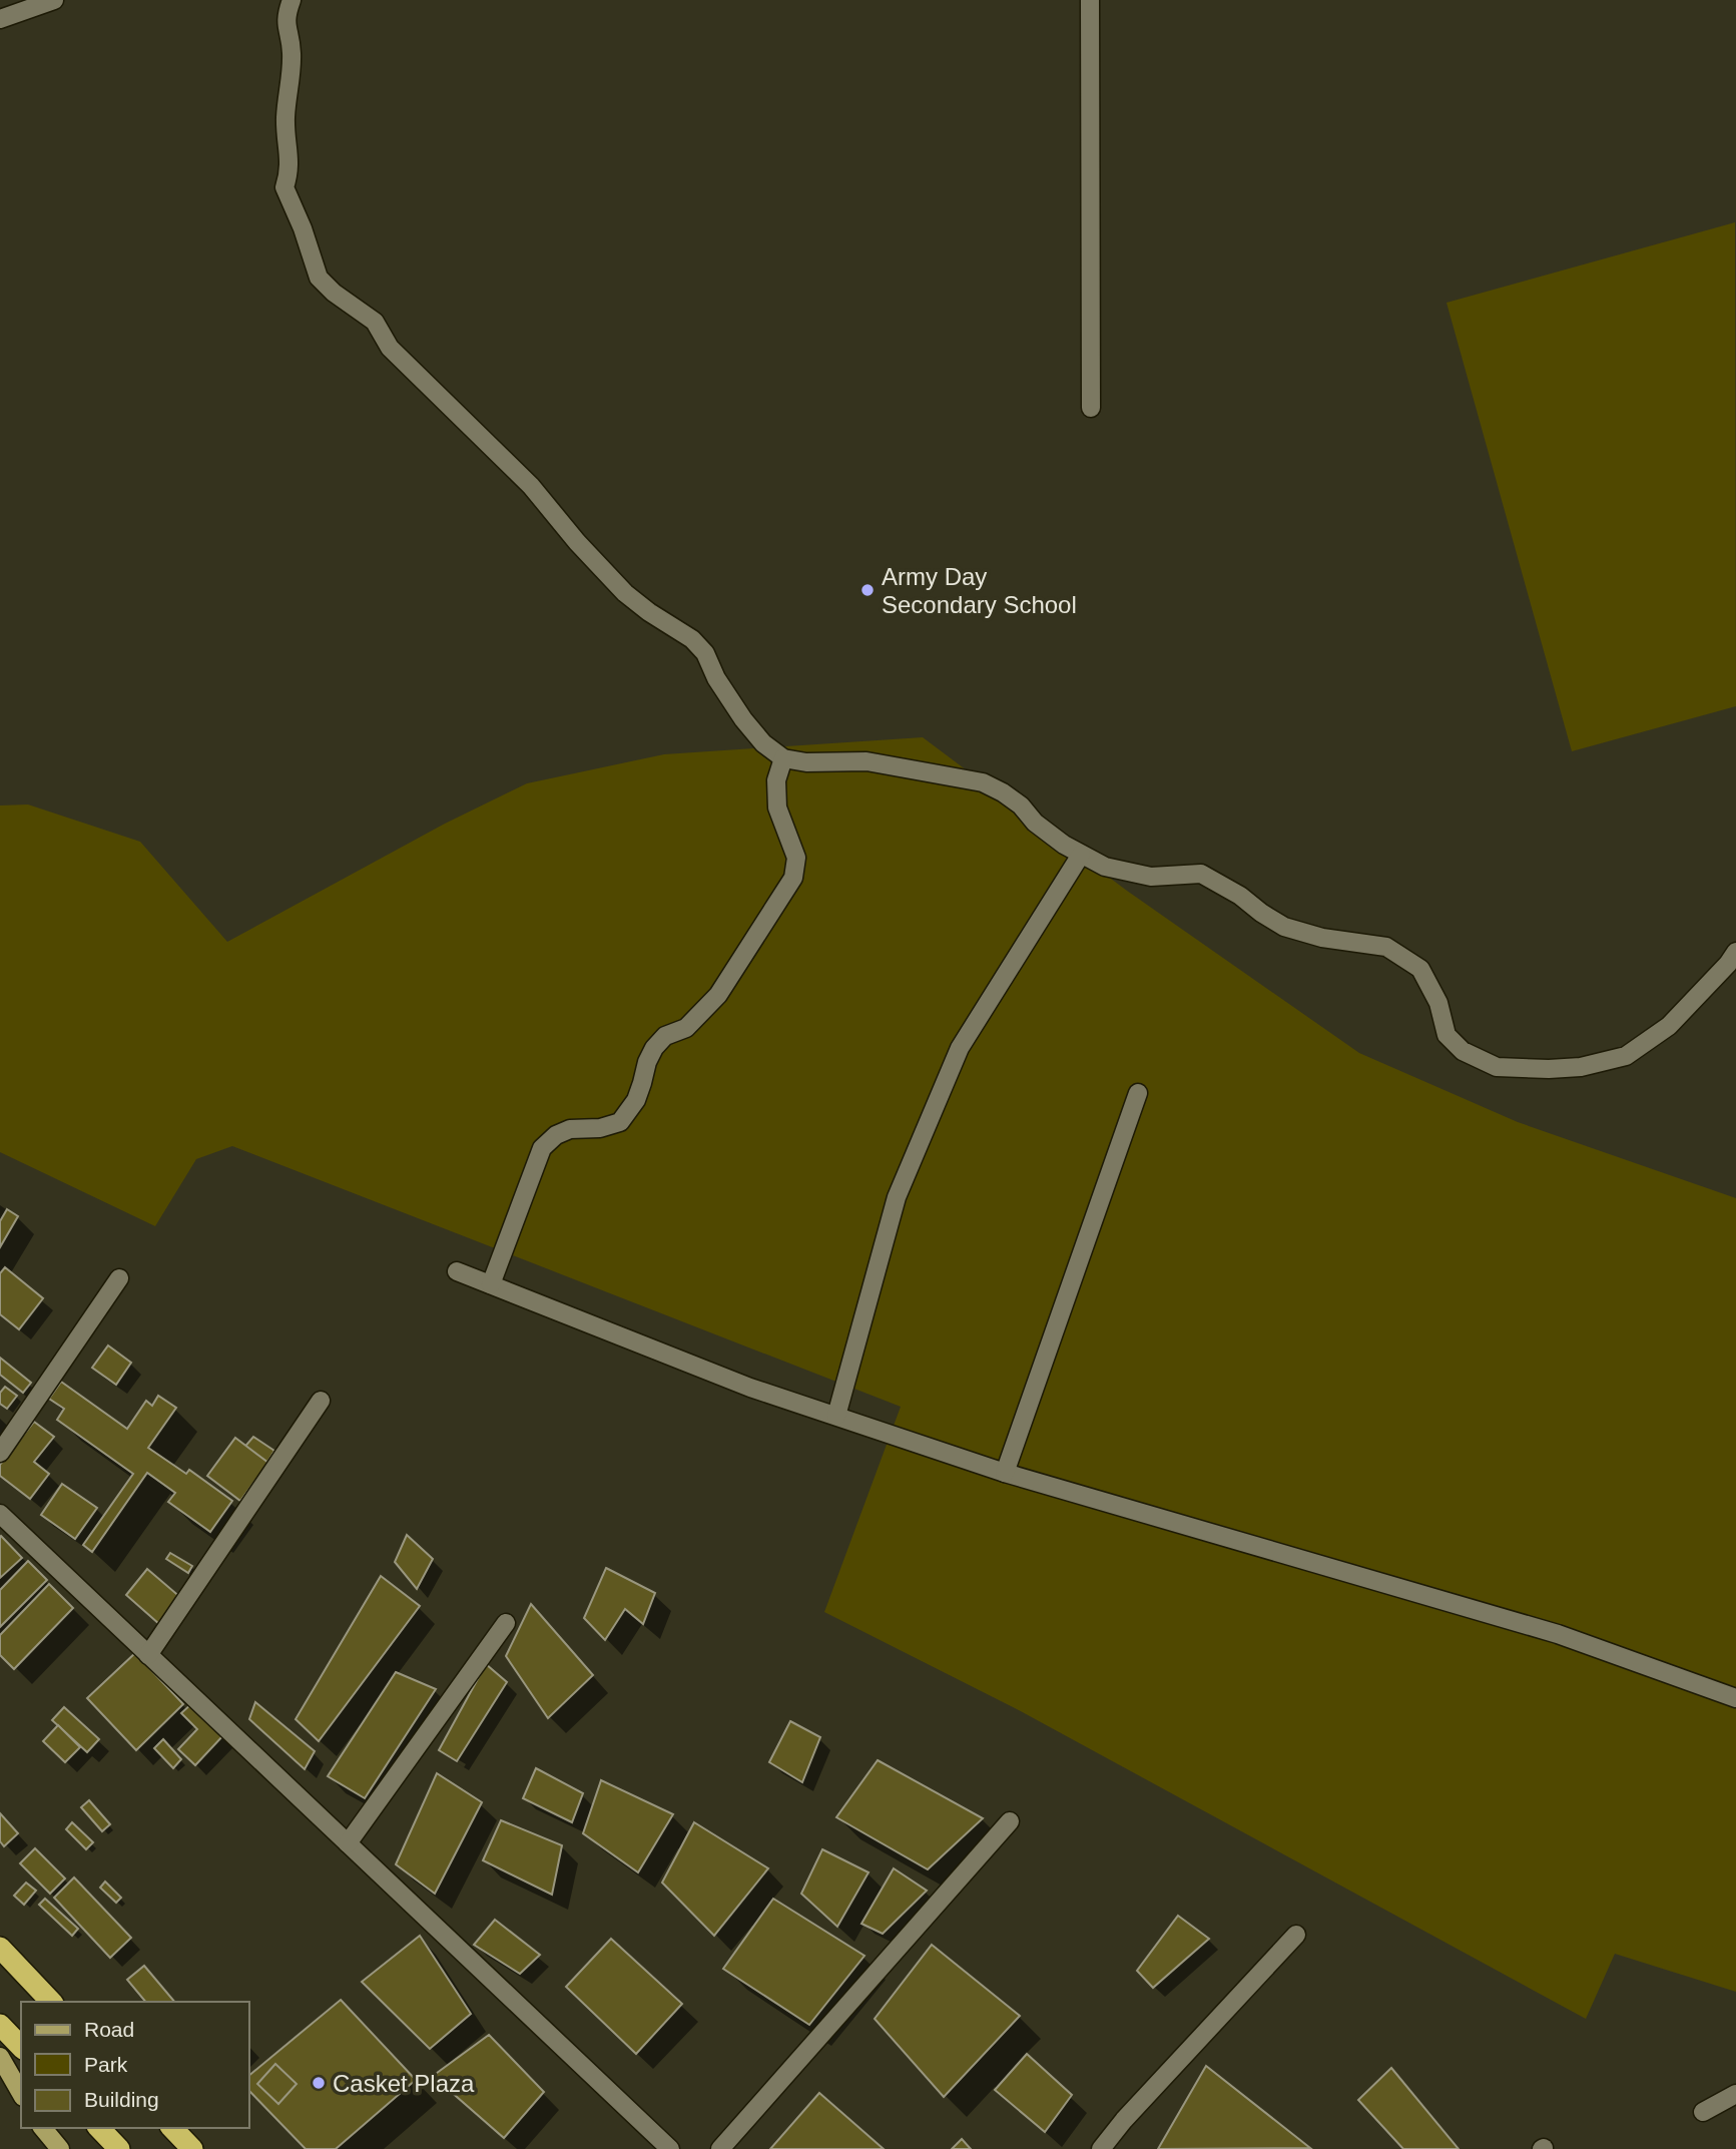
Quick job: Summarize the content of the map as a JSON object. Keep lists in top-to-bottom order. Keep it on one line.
{"places":["Army Day Secondary School","Casket Plaza"],"legend":["Road","Park","Building"]}
